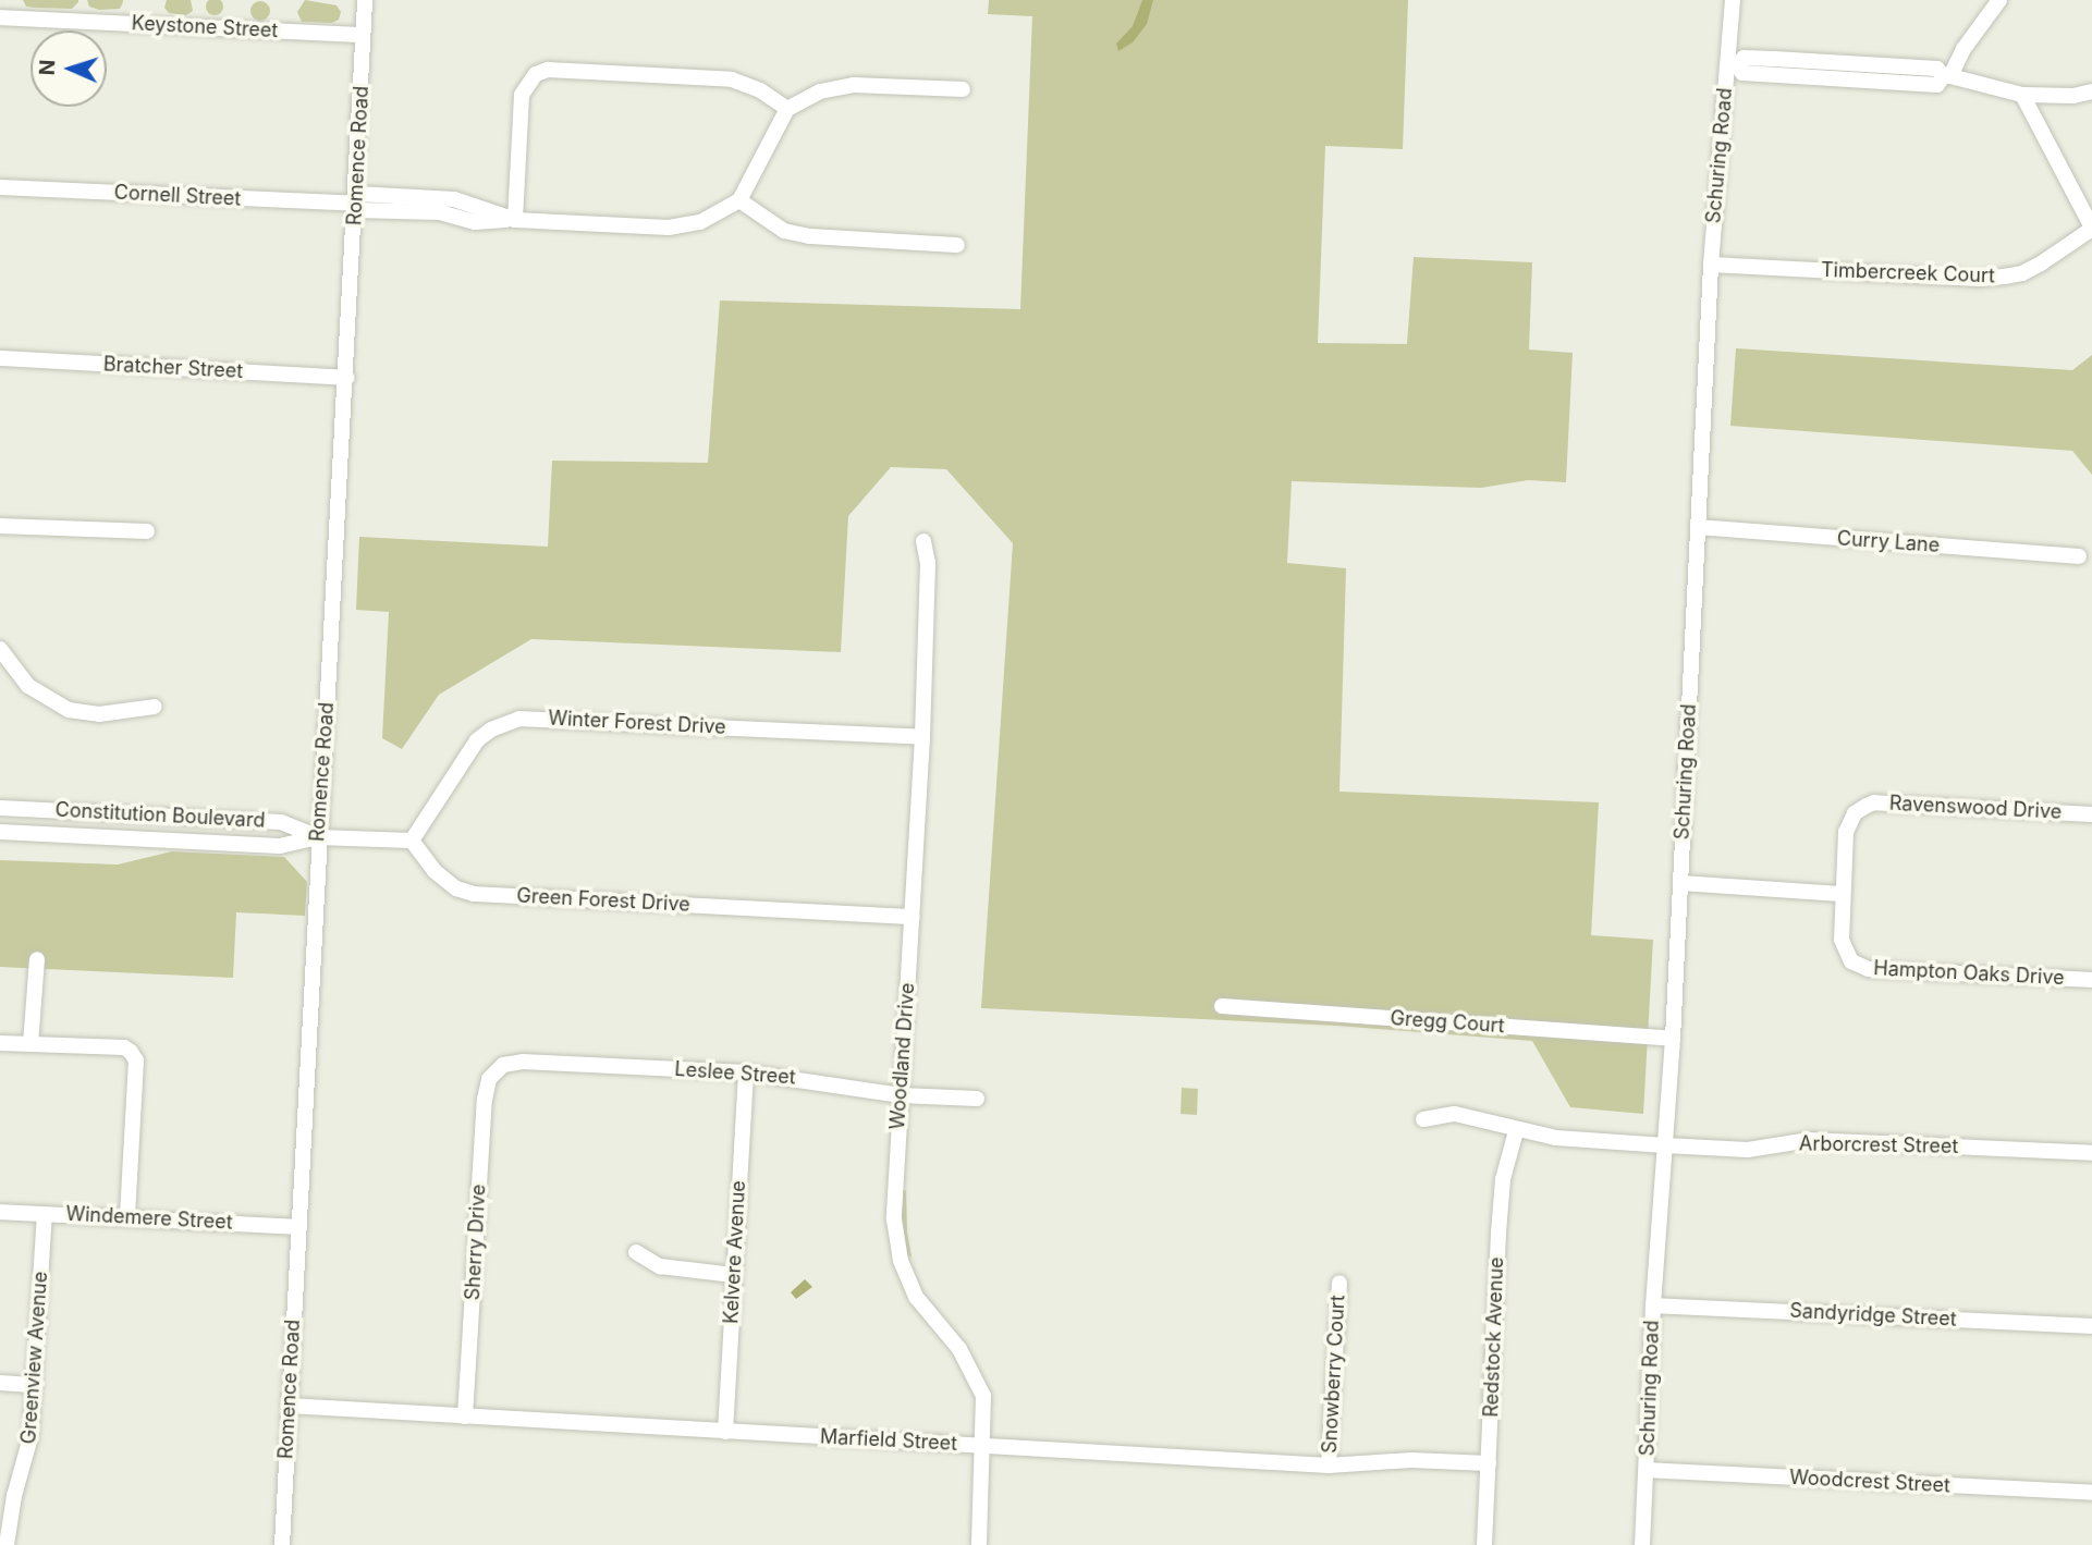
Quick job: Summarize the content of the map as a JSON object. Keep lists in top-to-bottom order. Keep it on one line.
{"streets":{"street":["Keystone Street","Romence Road","Schuring Road","Cornell Street","Timbercreek Court","Bratcher Street","Curry Lane","Winter Forest Drive","Ravenswood Drive","Constitution Boulevard","Green Forest Drive","Hampton Oaks Drive","Gregg Court","Woodland Drive","Leslee Street","Arborcrest Street","Windemere Street","Sherry Drive","Kelvere Avenue","Sandyridge Street","Redstock Avenue","Greenview Avenue","Snowberry Court","Marfield Street","Woodcrest Street"]},"crossings":[["Keystone Street","Romence Road"],["Romence Road","Cornell Street"],["Romence Road","Bratcher Street"],["Romence Road","Constitution Boulevard"],["Romence Road","Windemere Street"],["Romence Road","Marfield Street"],["Schuring Road","Timbercreek Court"],["Schuring Road","Curry Lane"],["Schuring Road","Gregg Court"],["Schuring Road","Arborcrest Street"],["Schuring Road","Sandyridge Street"],["Schuring Road","Woodcrest Street"],["Winter Forest Drive","Green Forest Drive"],["Winter Forest Drive","Woodland Drive"],["Ravenswood Drive","Hampton Oaks Drive"],["Green Forest Drive","Woodland Drive"],["Woodland Drive","Leslee Street"],["Woodland Drive","Marfield Street"],["Leslee Street","Sherry Drive"],["Leslee Street","Kelvere Avenue"],["Arborcrest Street","Redstock Avenue"],["Windemere Street","Greenview Avenue"],["Sherry Drive","Marfield Street"],["Kelvere Avenue","Marfield Street"],["Redstock Avenue","Marfield Street"],["Snowberry Court","Marfield Street"]],"north":"left"}
